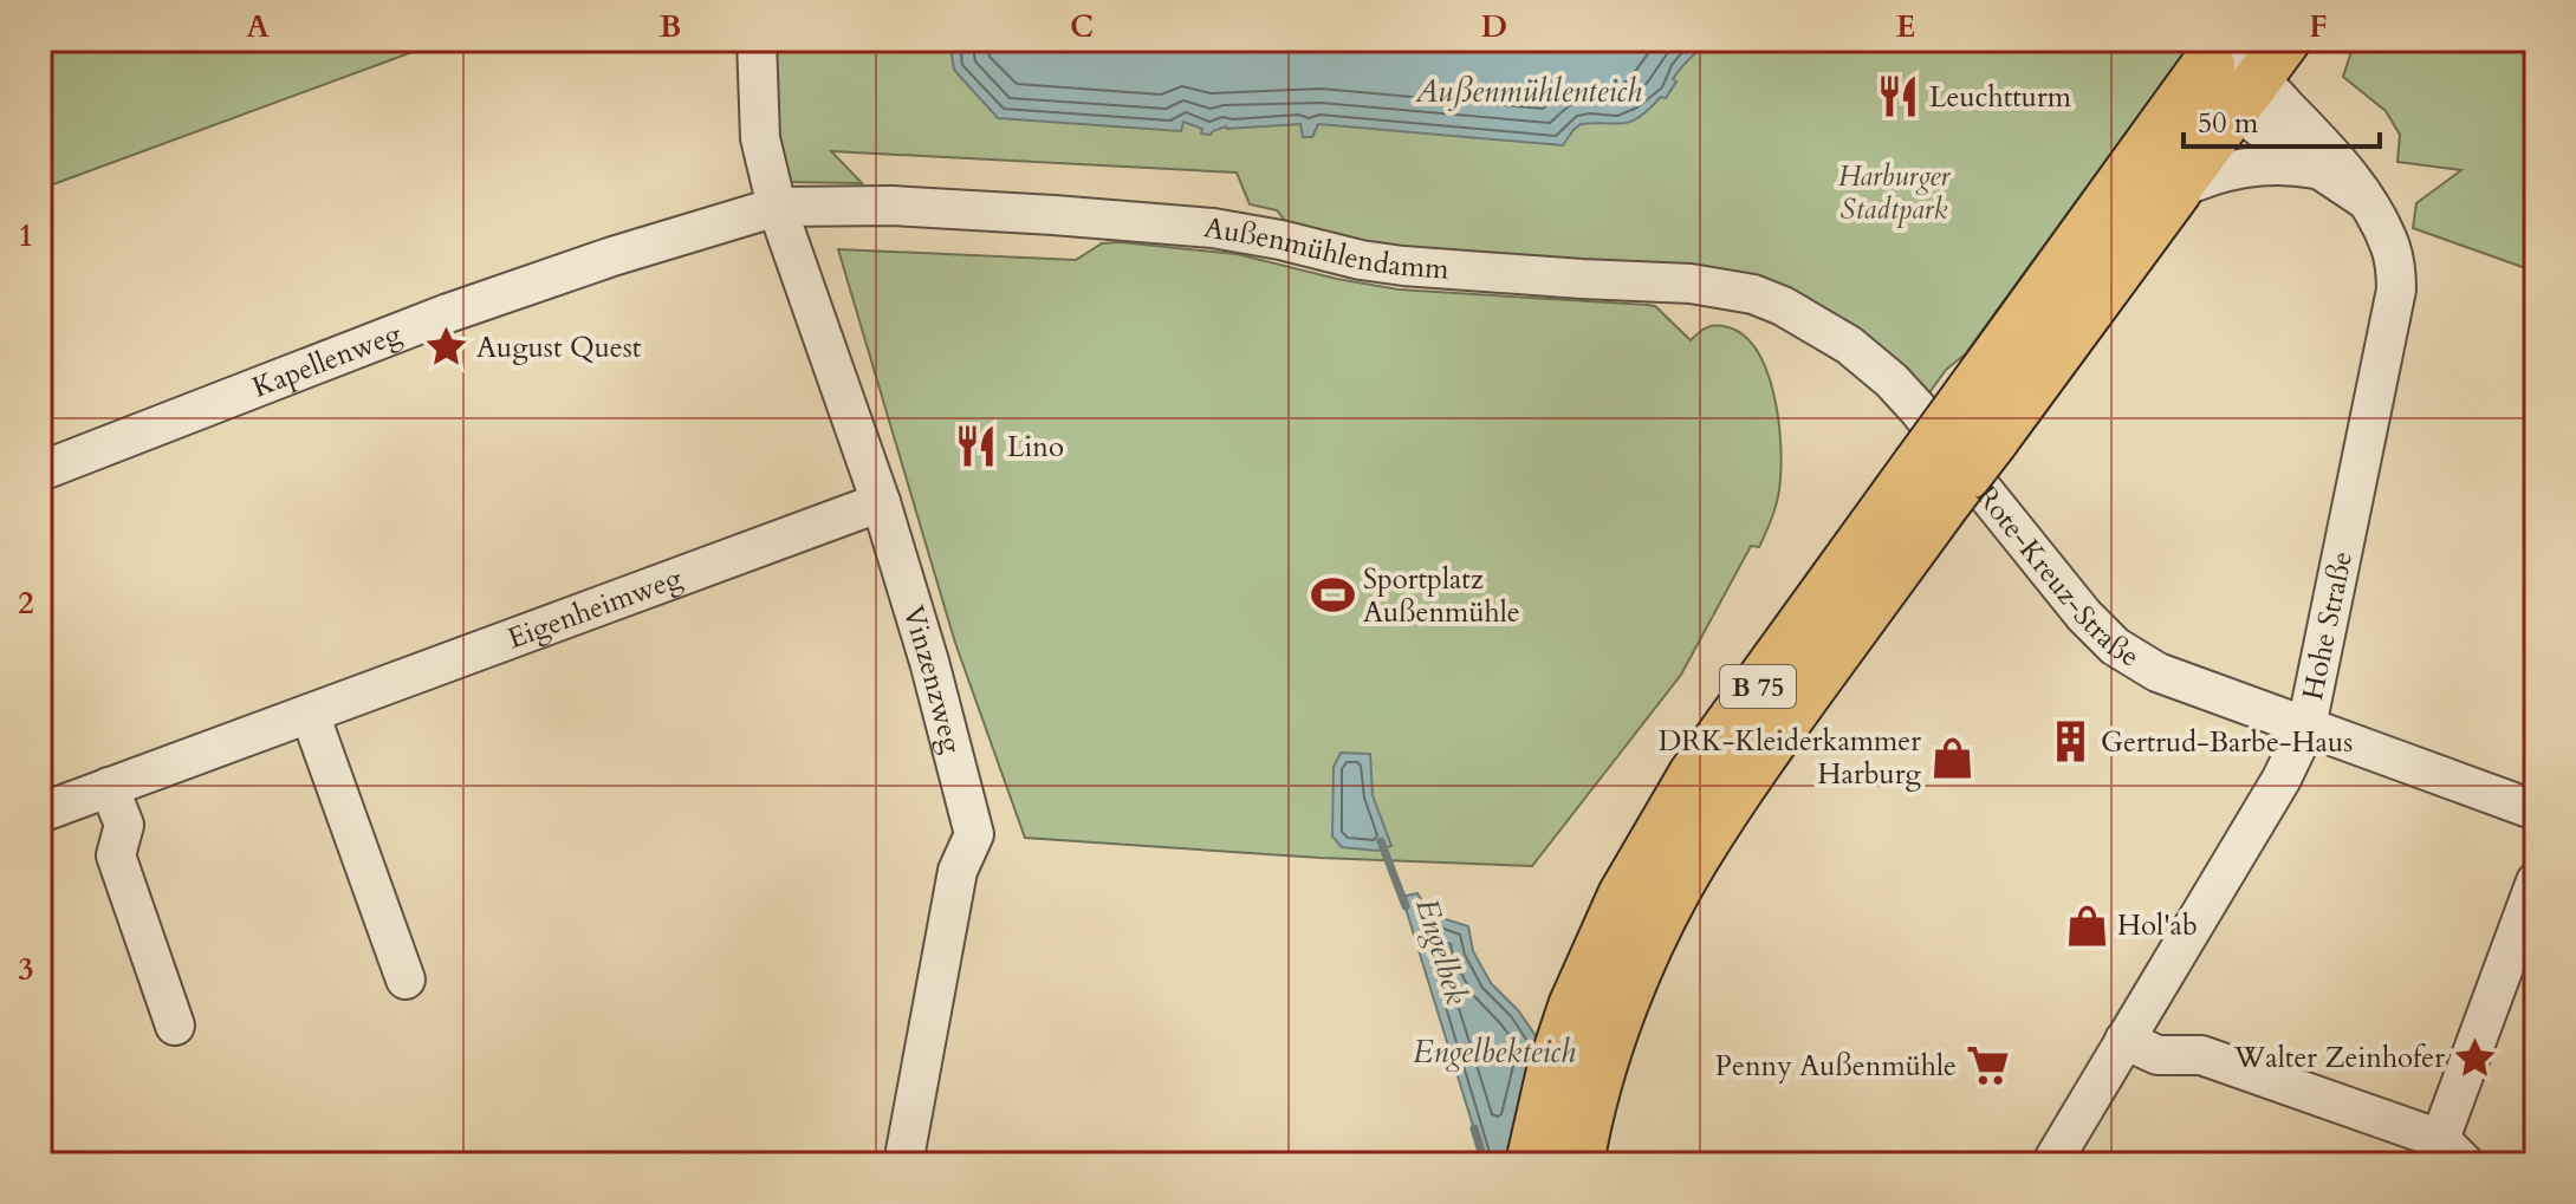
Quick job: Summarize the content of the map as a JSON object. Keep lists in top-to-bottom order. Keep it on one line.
{"streets":{"highway":["B 75"],"street":["Außenmühlendamm","Kapellenweg","Rote-Kreuz-Straße","Eigenheimweg","Hohe Straße","Vinzenzweg"]},"crossings":[["Außenmühlendamm","Kapellenweg"],["Außenmühlendamm","Rote-Kreuz-Straße"],["Außenmühlendamm","Vinzenzweg"],["Kapellenweg","Vinzenzweg"],["Rote-Kreuz-Straße","Hohe Straße"],["Eigenheimweg","Vinzenzweg"],["Hohe Straße","B 75"]],"water":["Außenmühlenteich","Engelbek","Engelbekteich"],"parks":["Harburger Stadtpark"],"places":{"restaurant":["Leuchtturm","Lino"],"place":["August Quest","Walter Zeinhofer"],"sports":["Sportplatz Außenmühle"],"building":["Gertrud-Barbe-Haus"],"shop":["DRK-Kleiderkammer Harburg","Hol'ab"],"supermarket":["Penny Außenmühle"]},"scale_bar":"50 m","grid":{"columns":["A","B","C","D","E","F"],"rows":["1","2","3"]}}
